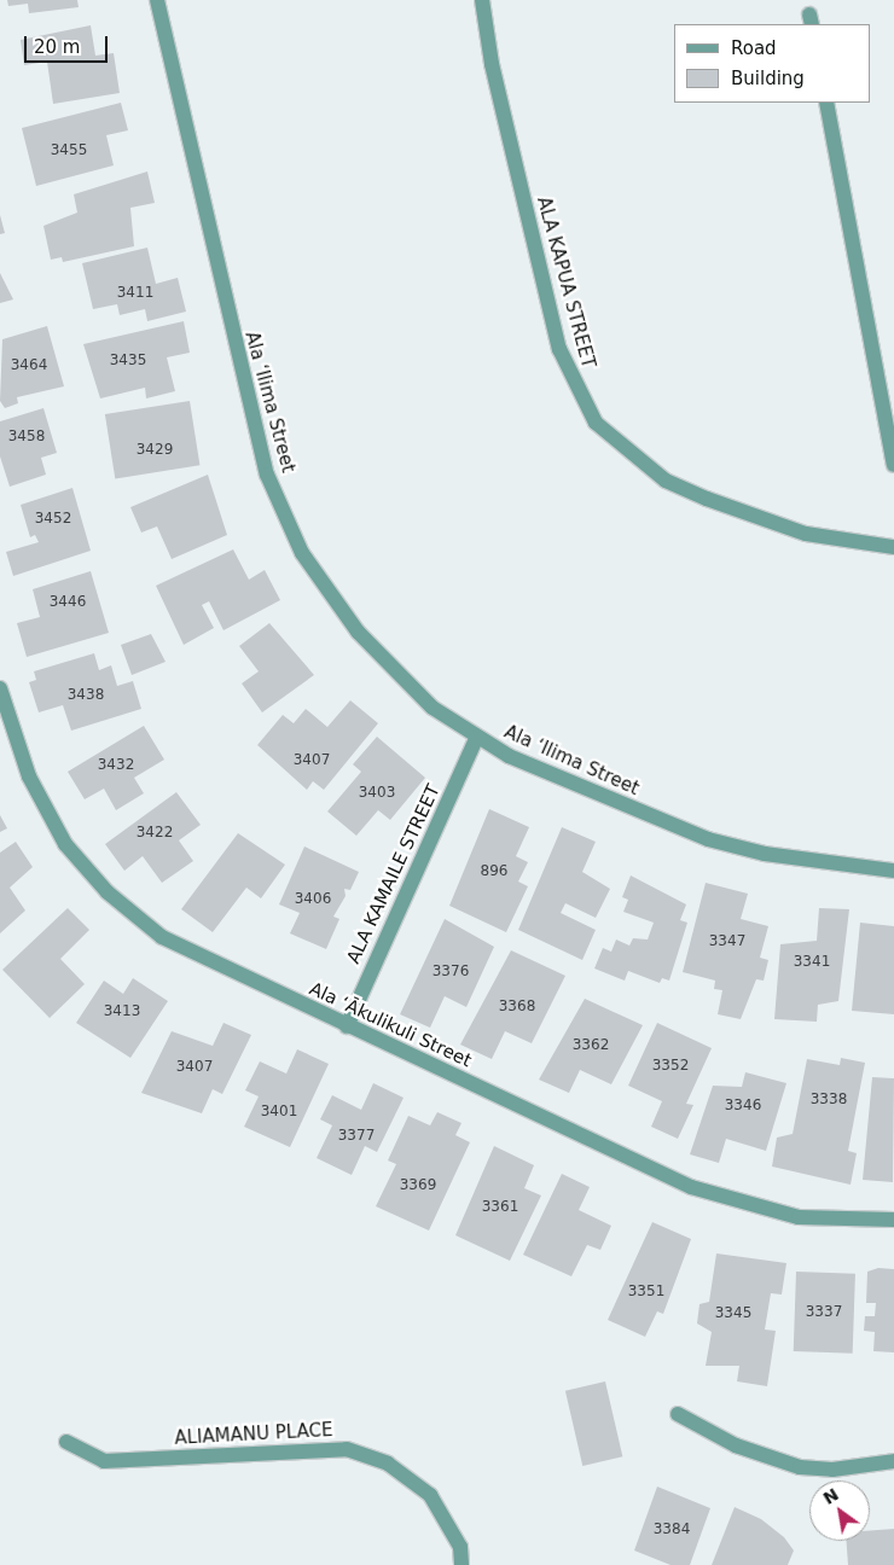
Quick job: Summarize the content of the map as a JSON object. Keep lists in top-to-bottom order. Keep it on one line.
{"streets":{"street":["ALA KAPUA STREET","Ala ʻIlima Street","ALA KAMAILE STREET","Ala ʻĀkulikuli Street","ALIAMANU PLACE"]},"crossings":[["Ala ʻIlima Street","ALA KAMAILE STREET"],["ALA KAMAILE STREET","Ala ʻĀkulikuli Street"]],"house_numbers":["3455","3411","3435","3464","3458","3429","3452","3446","3438","3407","3432","3403","3422","896","3406","3347","3341","3376","3368","3413","3362","3352","3407","3338","3346","3401","3377","3369","3361","3351","3337","3345","3384"],"legend":["Road","Building"],"scale_bar":"20 m","north":"top left"}
